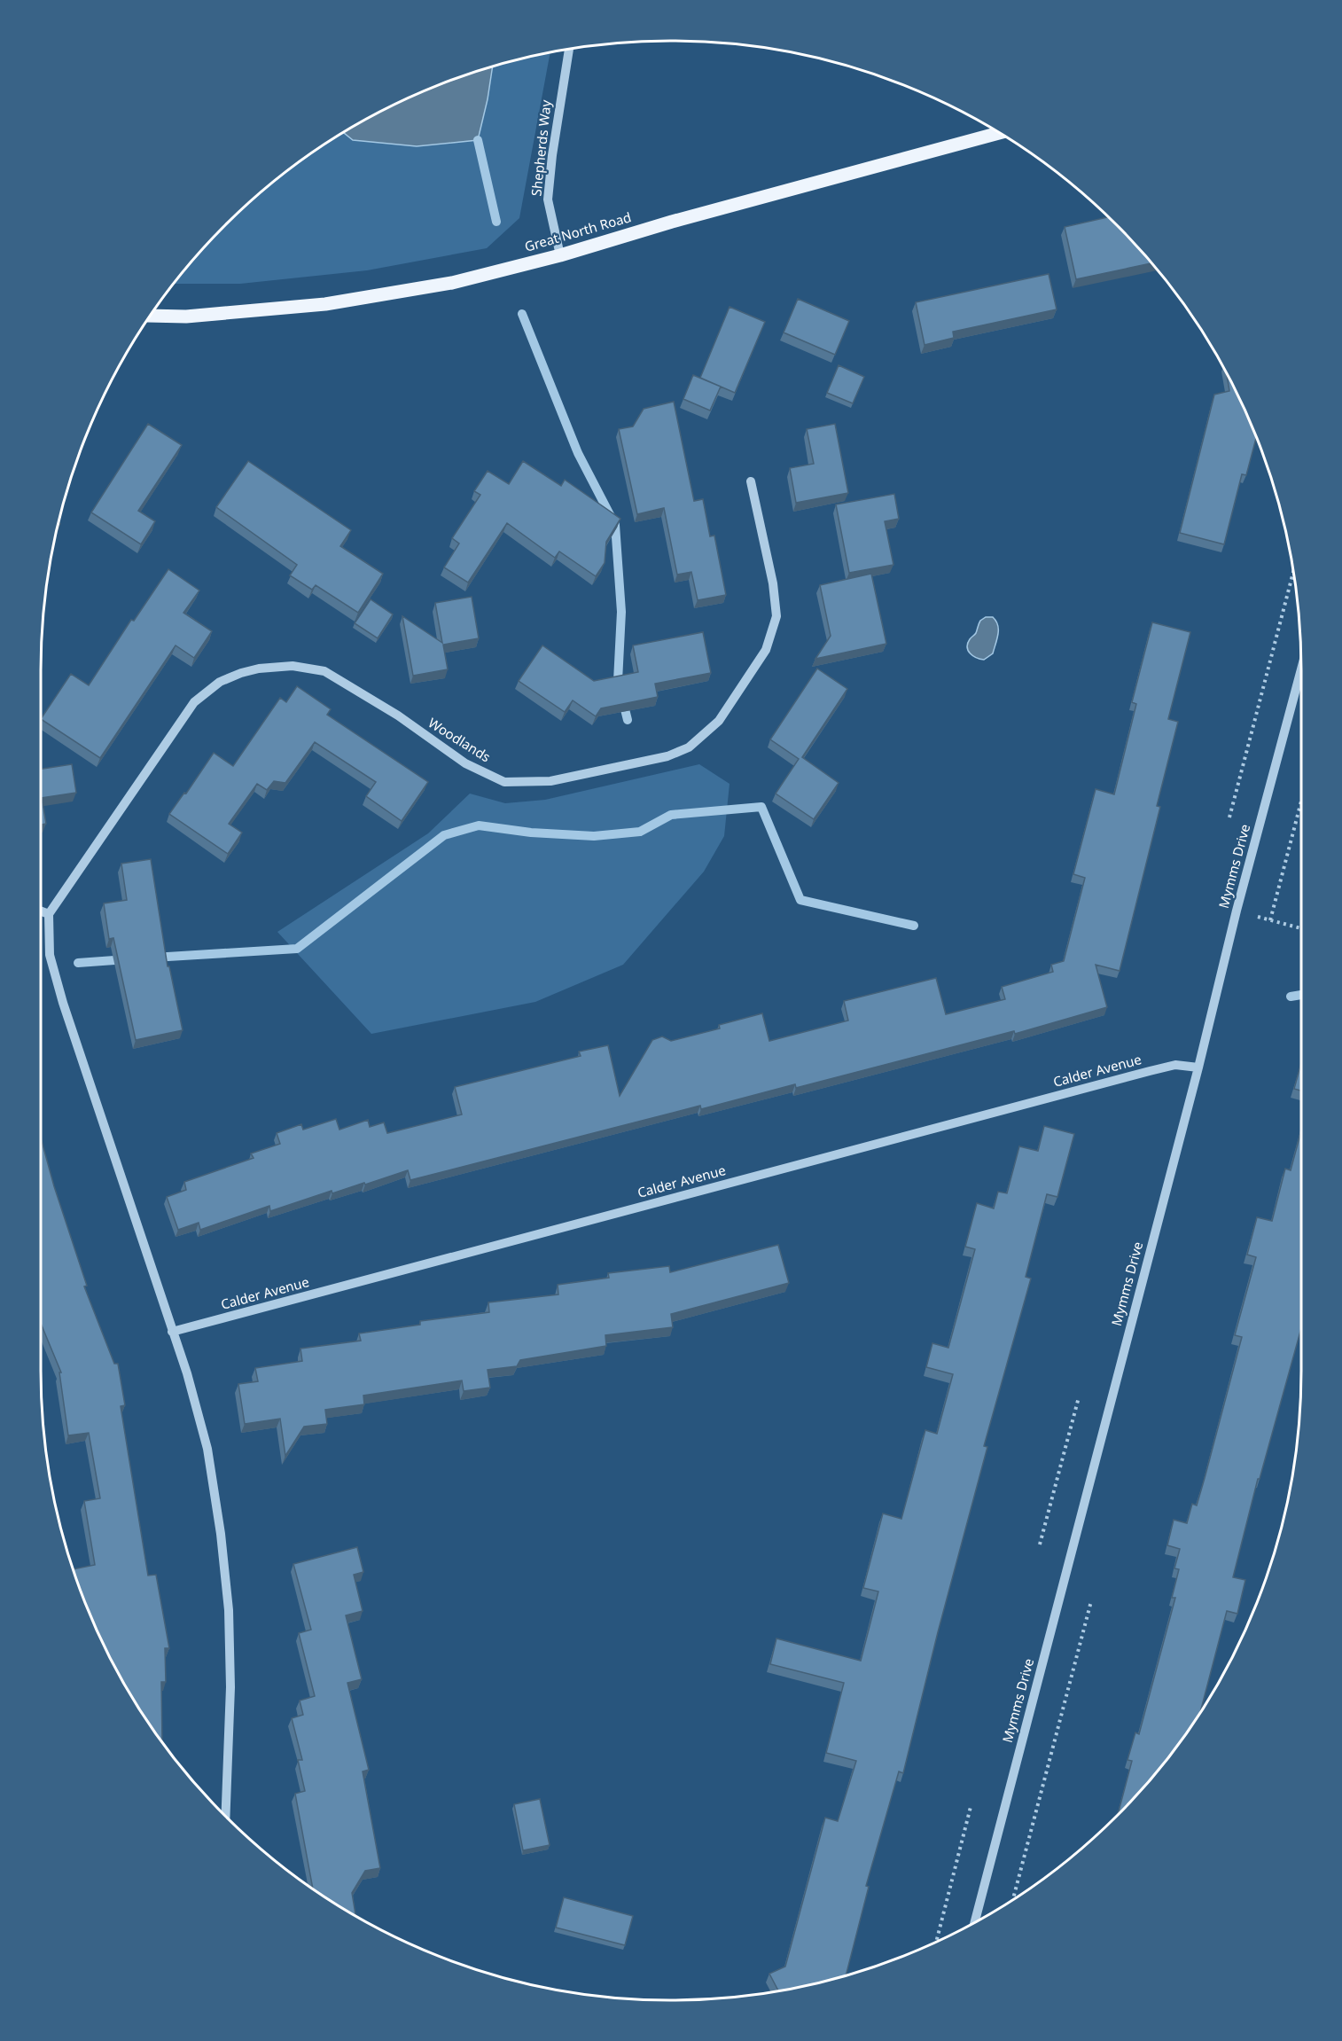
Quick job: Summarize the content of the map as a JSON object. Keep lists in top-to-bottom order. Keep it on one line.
{"streets":{"main road":["Great North Road"],"street":["Shepherds Way","Woodlands","Mymms Drive","Calder Avenue"]},"crossings":[["Shepherds Way","Great North Road"],["Mymms Drive","Calder Avenue"]]}
